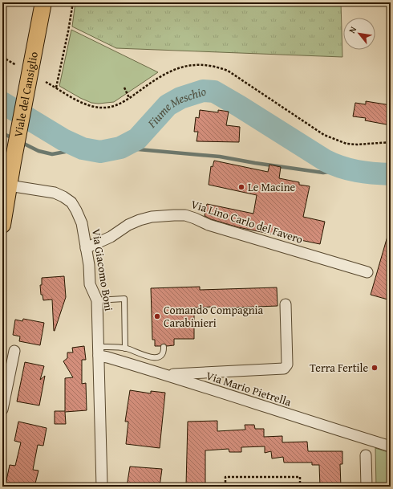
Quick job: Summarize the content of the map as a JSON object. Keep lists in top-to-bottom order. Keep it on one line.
{"streets":{"main road":["Viale del Cansiglio"],"street":["Via Lino Carlo del Favero","Via Giacomo Boni","Via Mario Pietrella"]},"crossings":[["Viale del Cansiglio","Via Giacomo Boni"],["Via Lino Carlo del Favero","Via Giacomo Boni"],["Via Giacomo Boni","Via Mario Pietrella"]],"water":["Fiume Meschio"],"places":["Le Macine","Comando Compagnia Carabinieri","Terra Fertile"],"north":"top left"}
